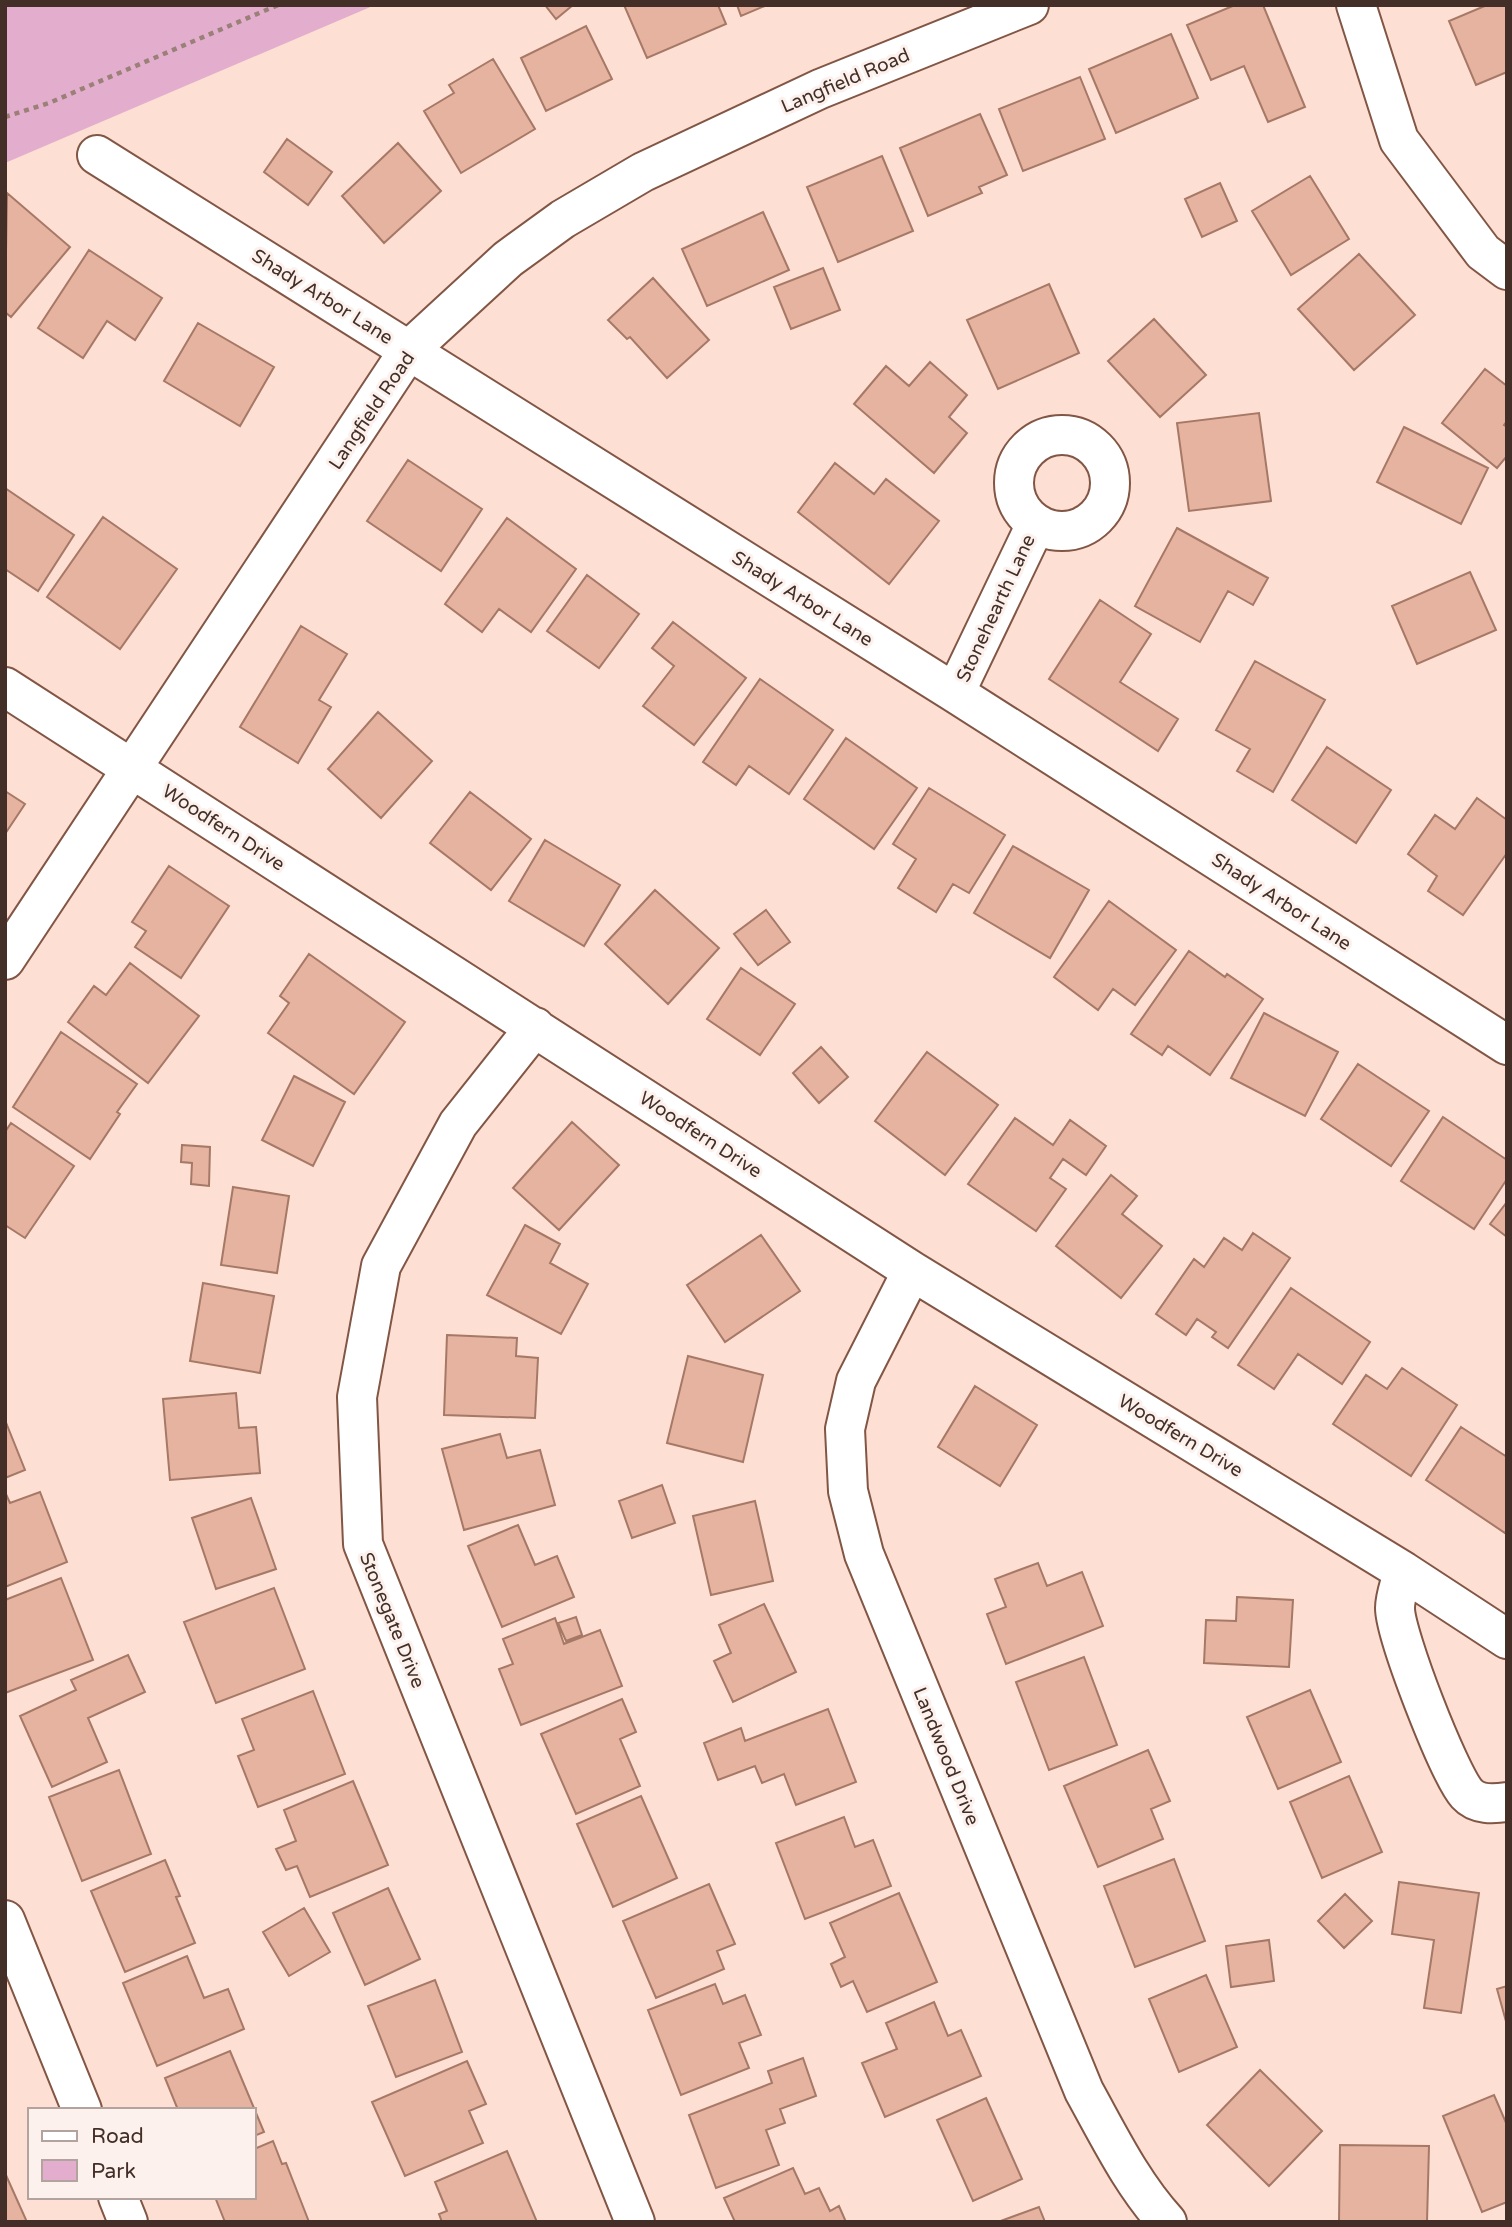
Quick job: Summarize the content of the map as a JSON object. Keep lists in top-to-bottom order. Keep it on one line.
{"streets":{"street":["Langfield Road","Shady Arbor Lane","Stonehearth Lane","Woodfern Drive","Stonegate Drive","Landwood Drive"]},"crossings":[["Langfield Road","Shady Arbor Lane"],["Langfield Road","Woodfern Drive"],["Shady Arbor Lane","Stonehearth Lane"],["Woodfern Drive","Stonegate Drive"],["Woodfern Drive","Landwood Drive"]],"legend":["Road","Park"]}
